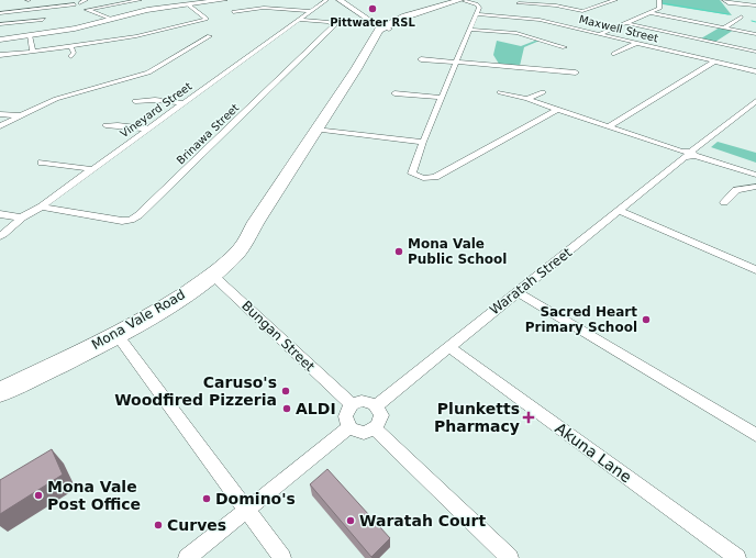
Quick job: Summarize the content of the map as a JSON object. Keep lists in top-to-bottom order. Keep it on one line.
{"streets":{"highway":["Mona Vale Road"],"street":["Maxwell Street","Vineyard Street","Brinawa Street","Waratah Street","Bungan Street","Akuna Lane"]},"crossings":[["Vineyard Street","Brinawa Street"],["Waratah Street","Bungan Street"],["Waratah Street","Akuna Lane"],["Mona Vale Road","Bungan Street"]],"places":{"other":["Pittwater RSL","Mona Vale Public School","Sacred Heart Primary School","Caruso's Woodfired Pizzeria","ALDI","Mona Vale Post Office","Domino's","Waratah Court","Curves"],"health":["Plunketts Pharmacy"]}}
